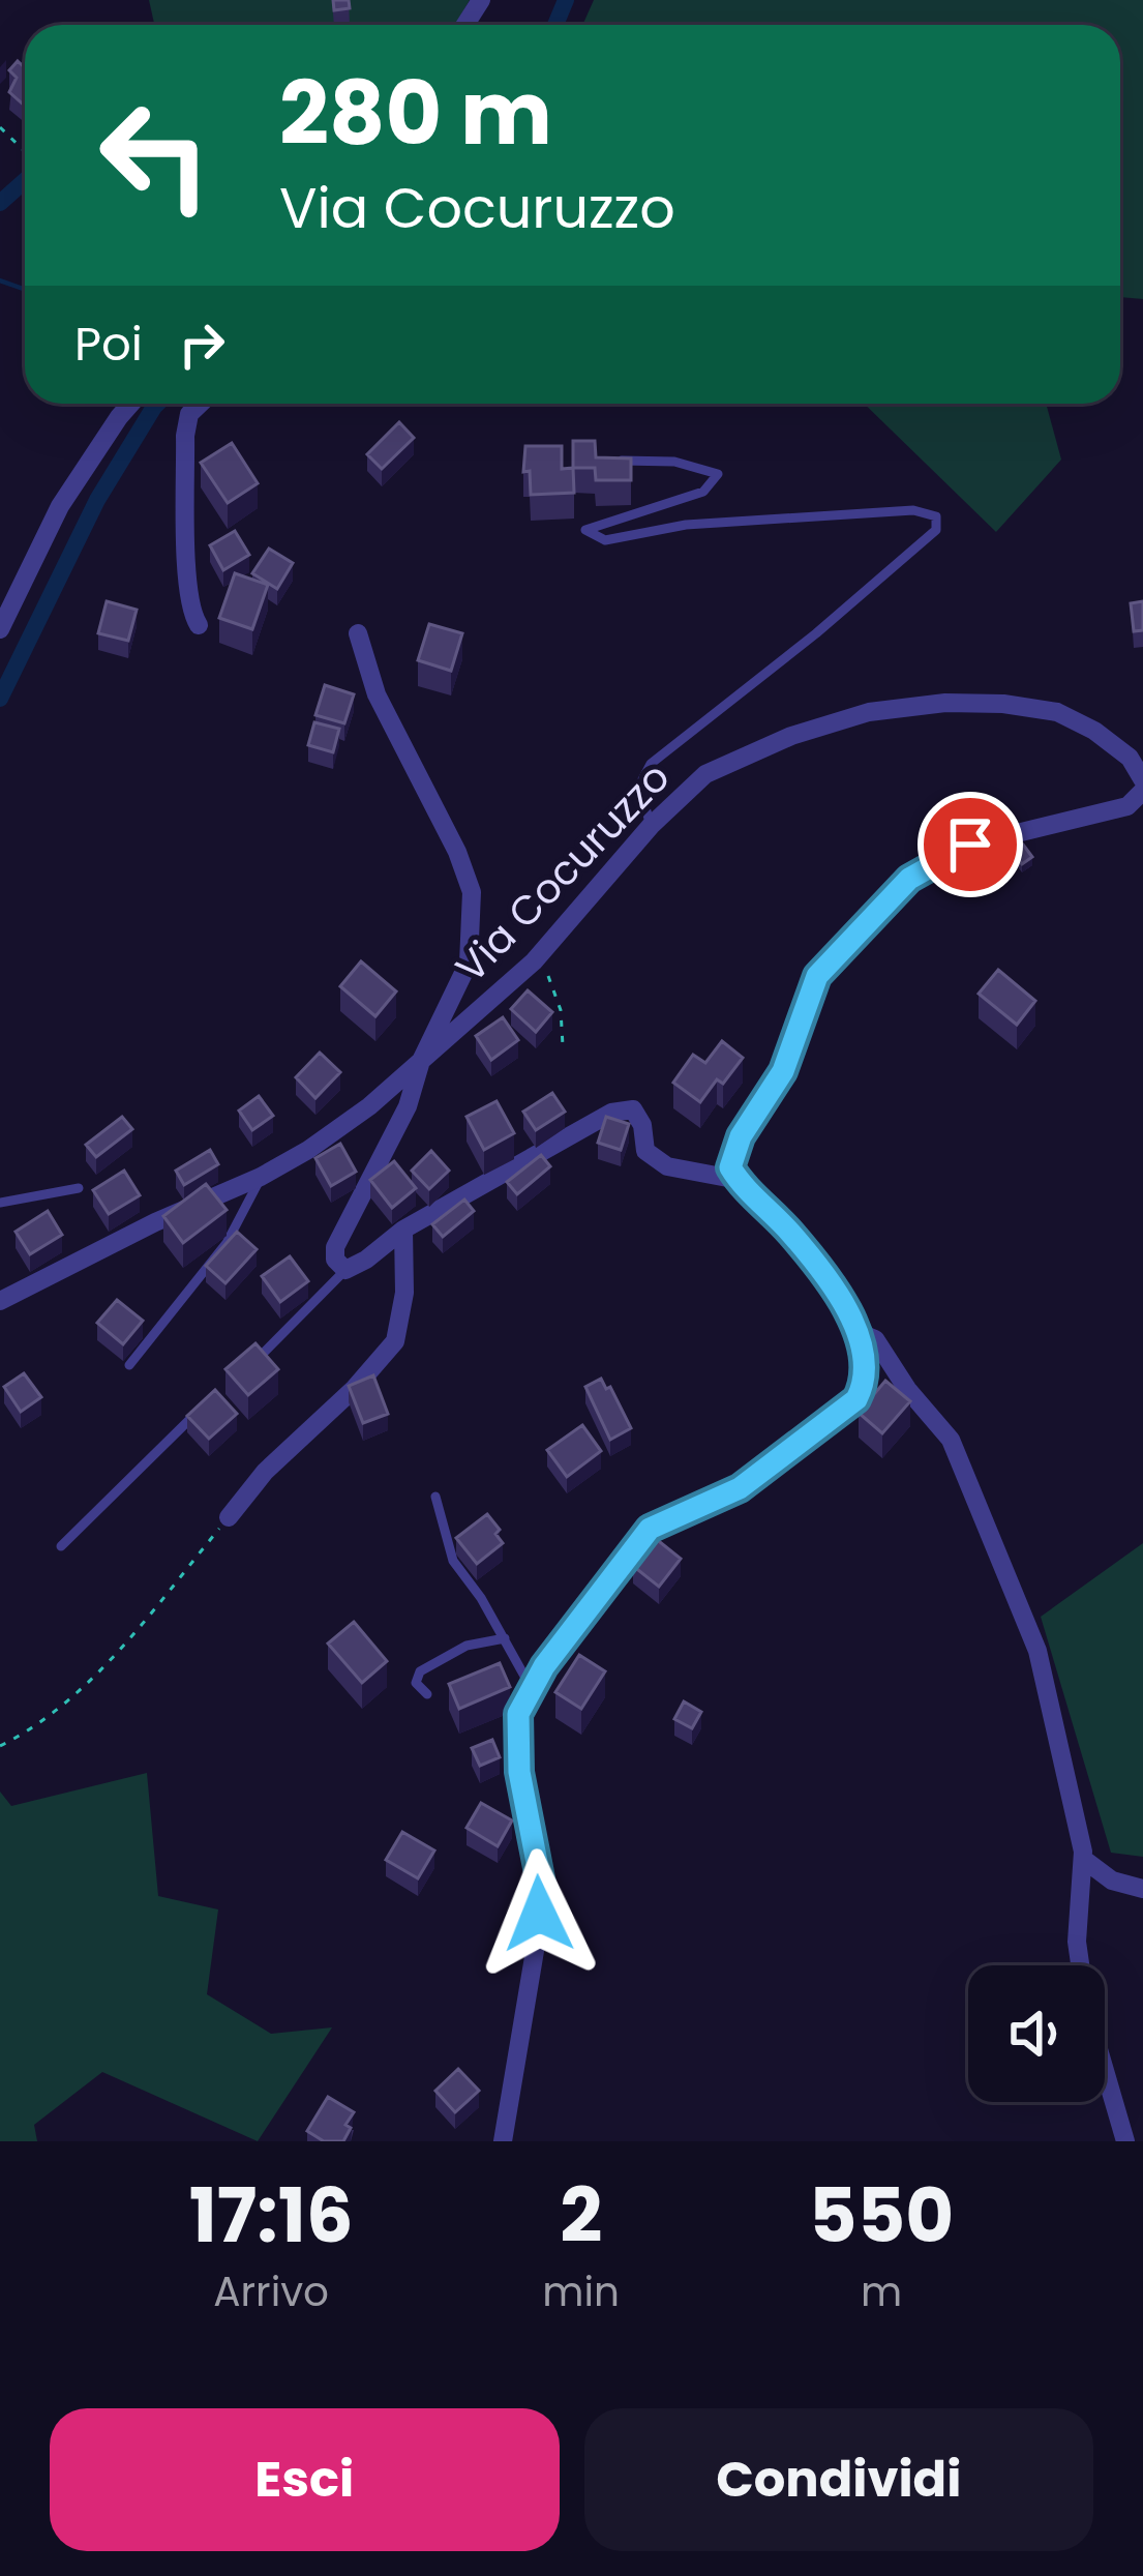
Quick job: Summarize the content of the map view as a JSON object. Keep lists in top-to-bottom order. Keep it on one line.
{"streets":{"street":["Via Cocuruzzo"]},"page":{"turn":["280 m","Via Cocuruzzo"],"then":"Poi","eta":["17:16","Arrivo","2","min","550","m"],"buttons":["Esci","Condividi"]}}
